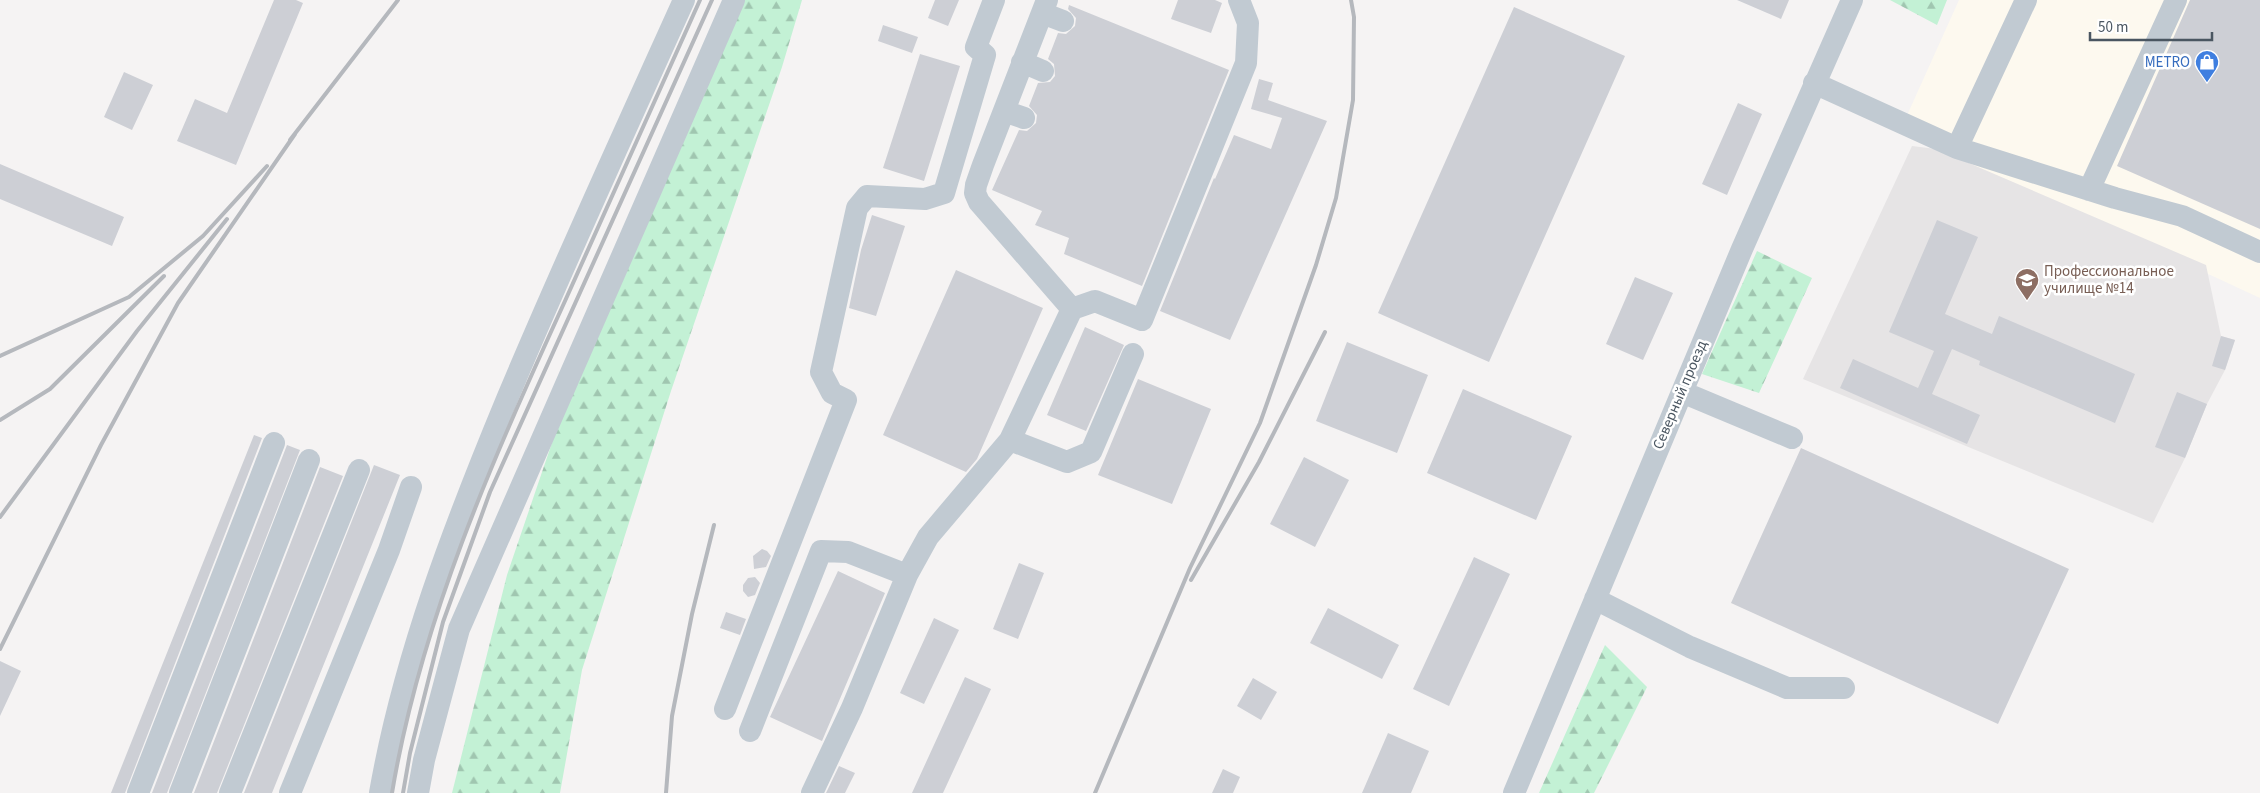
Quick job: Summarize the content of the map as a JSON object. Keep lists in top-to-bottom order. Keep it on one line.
{"streets":{"street":["Северный проезд"]},"places":{"shop":["METRO"],"school or university":["Профессиональное училище №14"]},"scale_bar":"50 m"}
